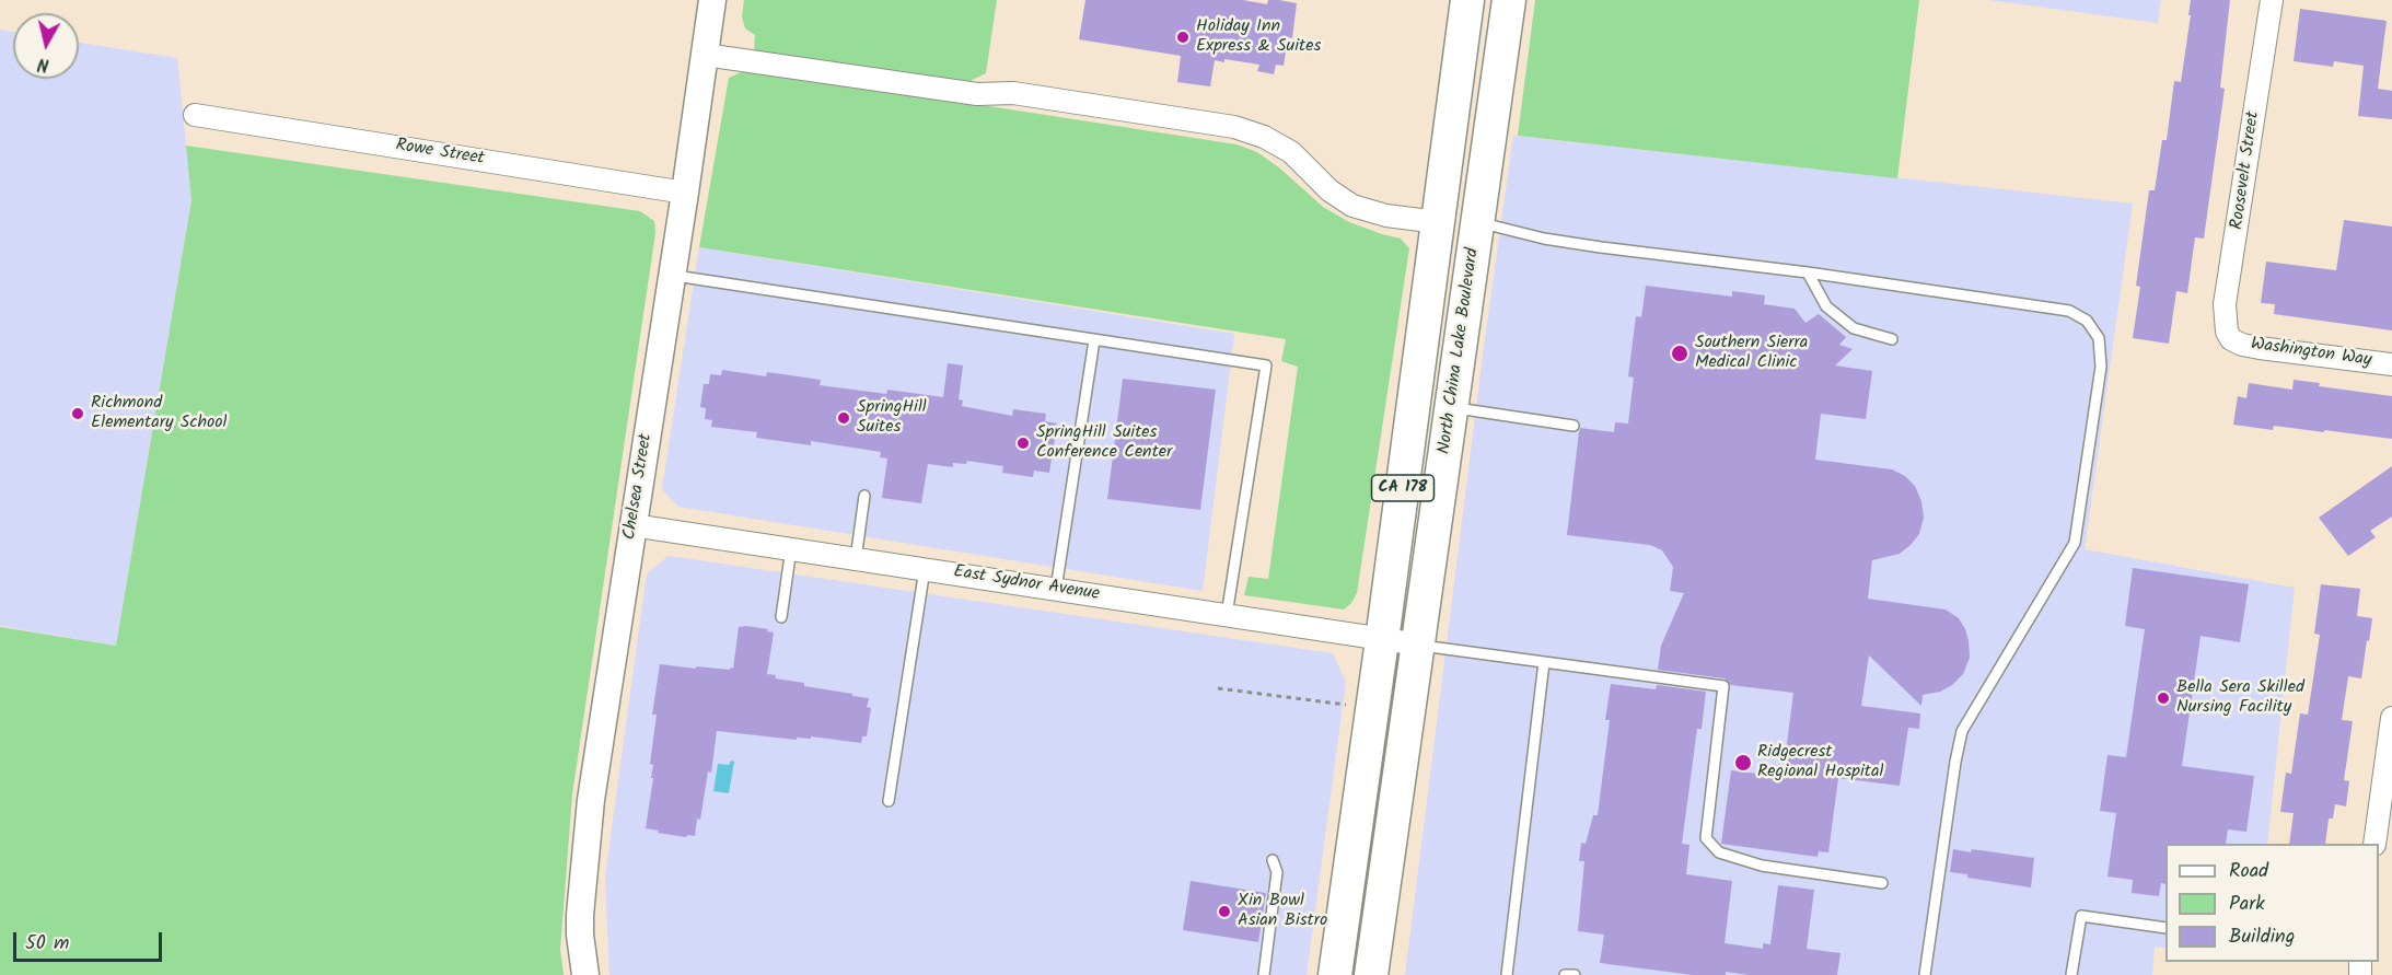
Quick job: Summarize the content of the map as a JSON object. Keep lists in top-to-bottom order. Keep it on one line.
{"streets":{"main road":["North China Lake Boulevard","CA 178"],"street":["Rowe Street","Roosevelt Street","Washington Way","Chelsea Street","East Sydnor Avenue"]},"crossings":[["Rowe Street","Chelsea Street"],["Roosevelt Street","Washington Way"],["North China Lake Boulevard","East Sydnor Avenue"],["Chelsea Street","East Sydnor Avenue"],["CA 178","East Sydnor Avenue"]],"places":["Holiday Inn Express & Suites","Southern Sierra Medical Clinic","Richmond Elementary School","SpringHill Suites","SpringHill Suites Conference Center","Bella Sera Skilled Nursing Facility","Ridgecrest Regional Hospital","Xin Bowl Asian Bistro"],"legend":["Road","Park","Building"],"scale_bar":"50 m","north":"bottom"}
